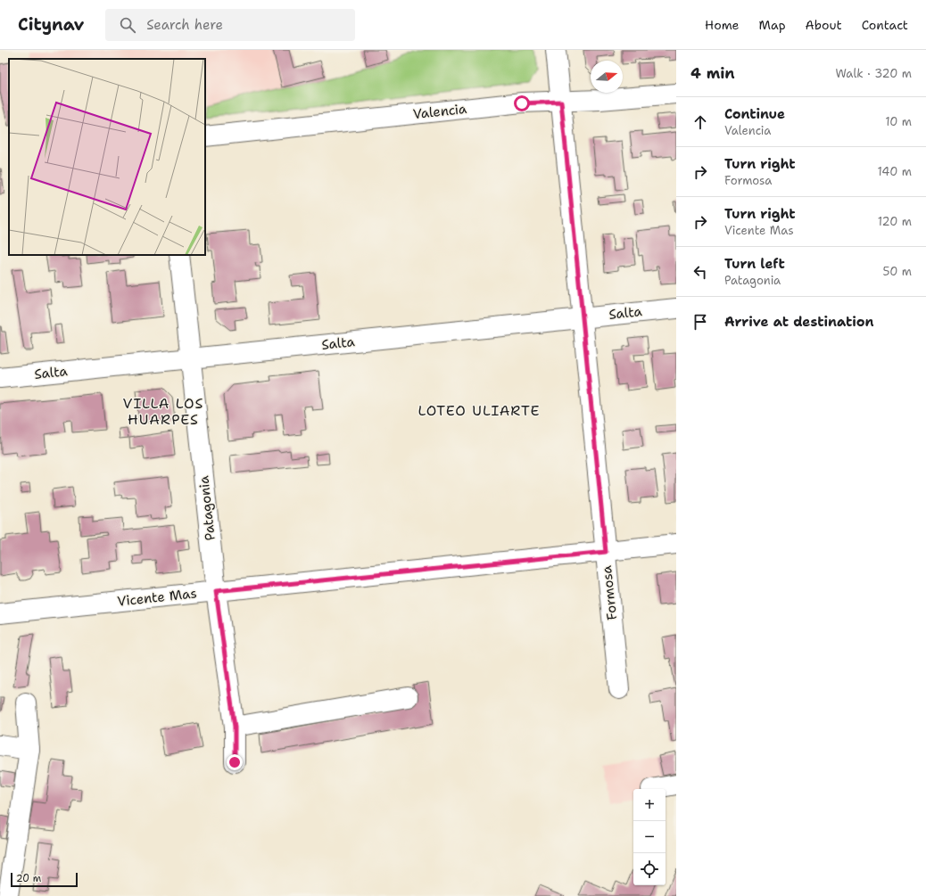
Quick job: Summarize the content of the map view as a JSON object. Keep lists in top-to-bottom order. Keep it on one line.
{"streets":{"street":["Valencia","Salta","Patagonia","Formosa","Vicente Mas"]},"crossings":[["Valencia","Formosa"],["Salta","Patagonia"],["Salta","Formosa"],["Patagonia","Vicente Mas"],["Formosa","Vicente Mas"]],"districts":["VILLA LOS HUARPES","LOTEO ULIARTE"],"scale_bar":"20 m","north":"right","page":{"header":"Citynav","search":"Search here","nav":["Home","Map","About","Contact"],"heading":["4 min","Walk · 320 m"],"list":[["Continue","Valencia","10 m"],["Turn right","Formosa","140 m"],["Turn right","Vicente Mas","120 m"],["Turn left","Patagonia","50 m"],"Arrive at destination"],"map_buttons":["+","−"],"scale":"20 m"}}
